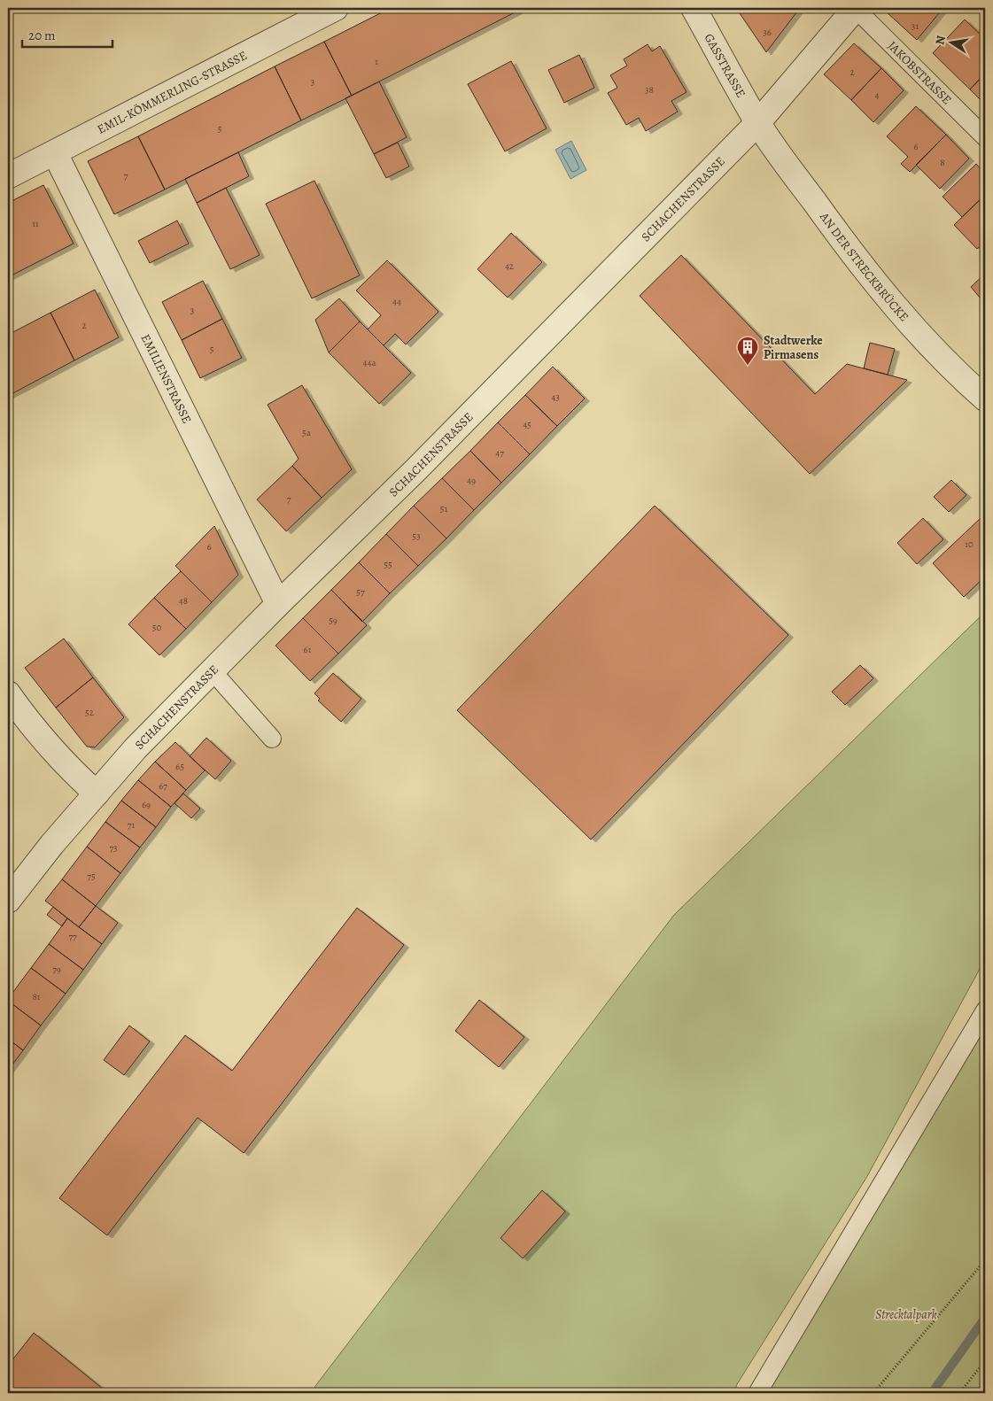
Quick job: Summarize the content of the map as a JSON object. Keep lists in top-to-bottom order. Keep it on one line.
{"streets":{"street":["GASSTRASSE","EMIL-KÖMMERLING-STRASSE","SCHACHENSTRASSE","AN DER STRECKBRÜCKE","EMILIENSTRASSE"],"lane":["JAKOBSTRASSE"]},"crossings":[["GASSTRASSE","SCHACHENSTRASSE"],["GASSTRASSE","AN DER STRECKBRÜCKE"],["JAKOBSTRASSE","SCHACHENSTRASSE"],["EMIL-KÖMMERLING-STRASSE","EMILIENSTRASSE"],["SCHACHENSTRASSE","AN DER STRECKBRÜCKE"],["SCHACHENSTRASSE","EMILIENSTRASSE"]],"parks":["Strecktalpark"],"places":{"building":["Stadtwerke Pirmasens"]},"house_numbers":["31","36","1","2","3","38","4","5","6","8","7","11","42","44","3","2","5","44a","43","45","5a","47","49","7","51","53","10","6","55","57","48","59","50","61","52","65","67","69","71","73","75","77","79","81"],"scale_bar":"20 m","north":"left"}
